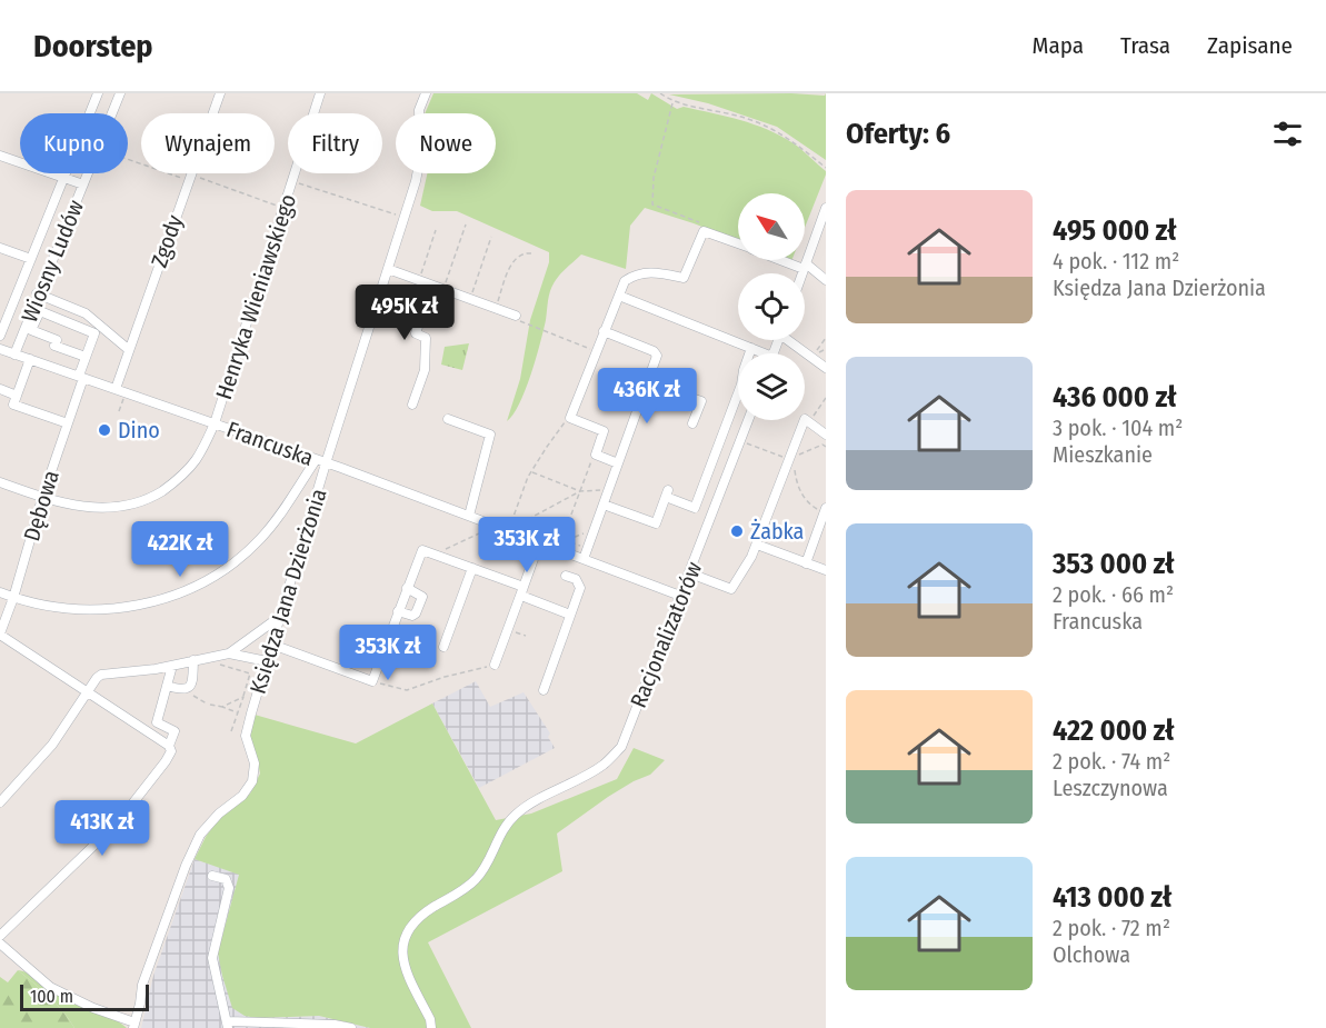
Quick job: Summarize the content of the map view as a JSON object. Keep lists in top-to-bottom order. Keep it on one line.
{"streets":{"street":["Zgody","Wiosny Ludów","Henryka Wieniawskiego","Francuska","Dębowa","Księdza Jana Dzierżonia","Racjonalizatorów"]},"crossings":[["Zgody","Francuska"],["Wiosny Ludów","Francuska"],["Henryka Wieniawskiego","Francuska"],["Henryka Wieniawskiego","Dębowa"],["Francuska","Dębowa"],["Francuska","Księdza Jana Dzierżonia"],["Francuska","Racjonalizatorów"]],"places":["Dino","Żabka"],"scale_bar":"100 m","north":"top left","page":{"header":"Doorstep","nav":["Mapa","Trasa","Zapisane"],"heading":"Oferty: 6","chip":["Kupno","Wynajem","Filtry","Nowe"],"list":[{"name":"495 000 zł","note":"4 pok. · 112 m² · Księdza Jana Dzierżonia"},{"name":"436 000 zł","note":"3 pok. · 104 m² · Mieszkanie"},{"name":"353 000 zł","note":"2 pok. · 66 m² · Francuska"},{"name":"422 000 zł","note":"2 pok. · 74 m² · Leszczynowa"},{"name":"413 000 zł","note":"2 pok. · 72 m² · Olchowa"}],"price":["495K zł","436K zł","353K zł","422K zł","353K zł","413K zł"],"scale":"100 m"}}
